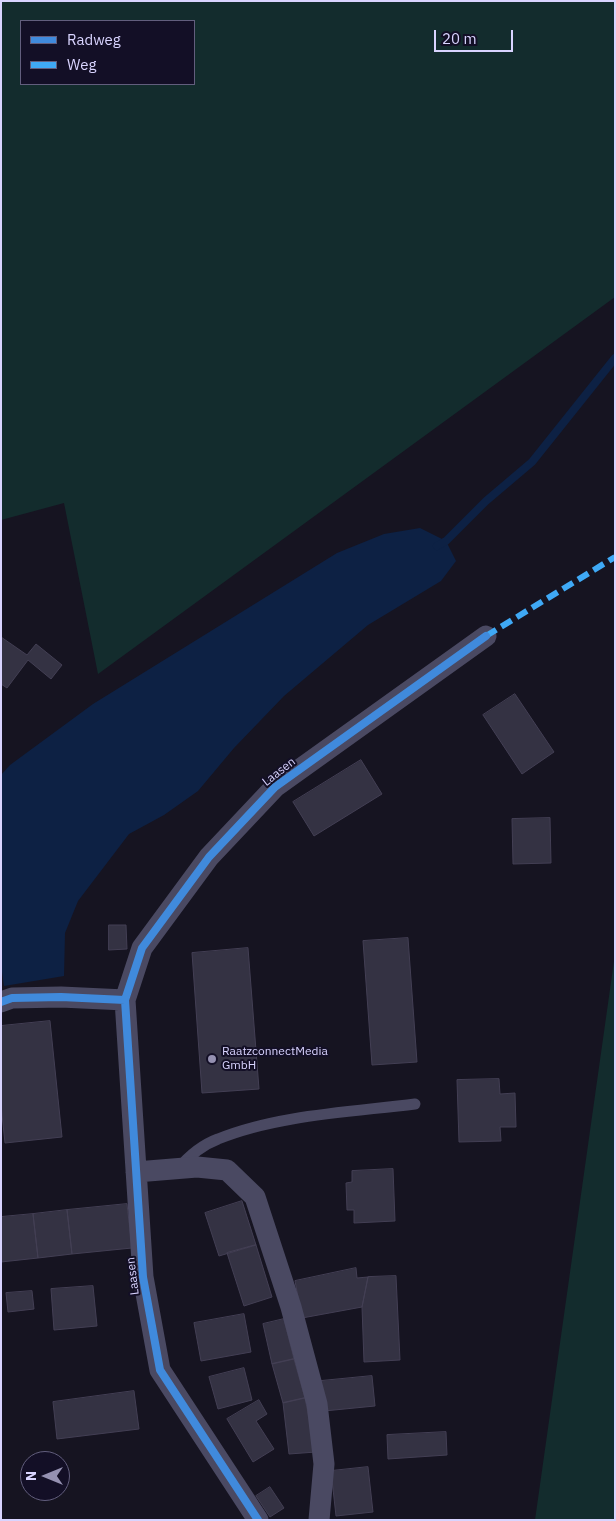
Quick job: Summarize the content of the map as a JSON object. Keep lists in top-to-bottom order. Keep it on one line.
{"streets":{"street":["Laasen"]},"places":["RaatzconnectMedia GmbH"],"legend":["Radweg","Weg"],"scale_bar":"20 m","north":"left"}
